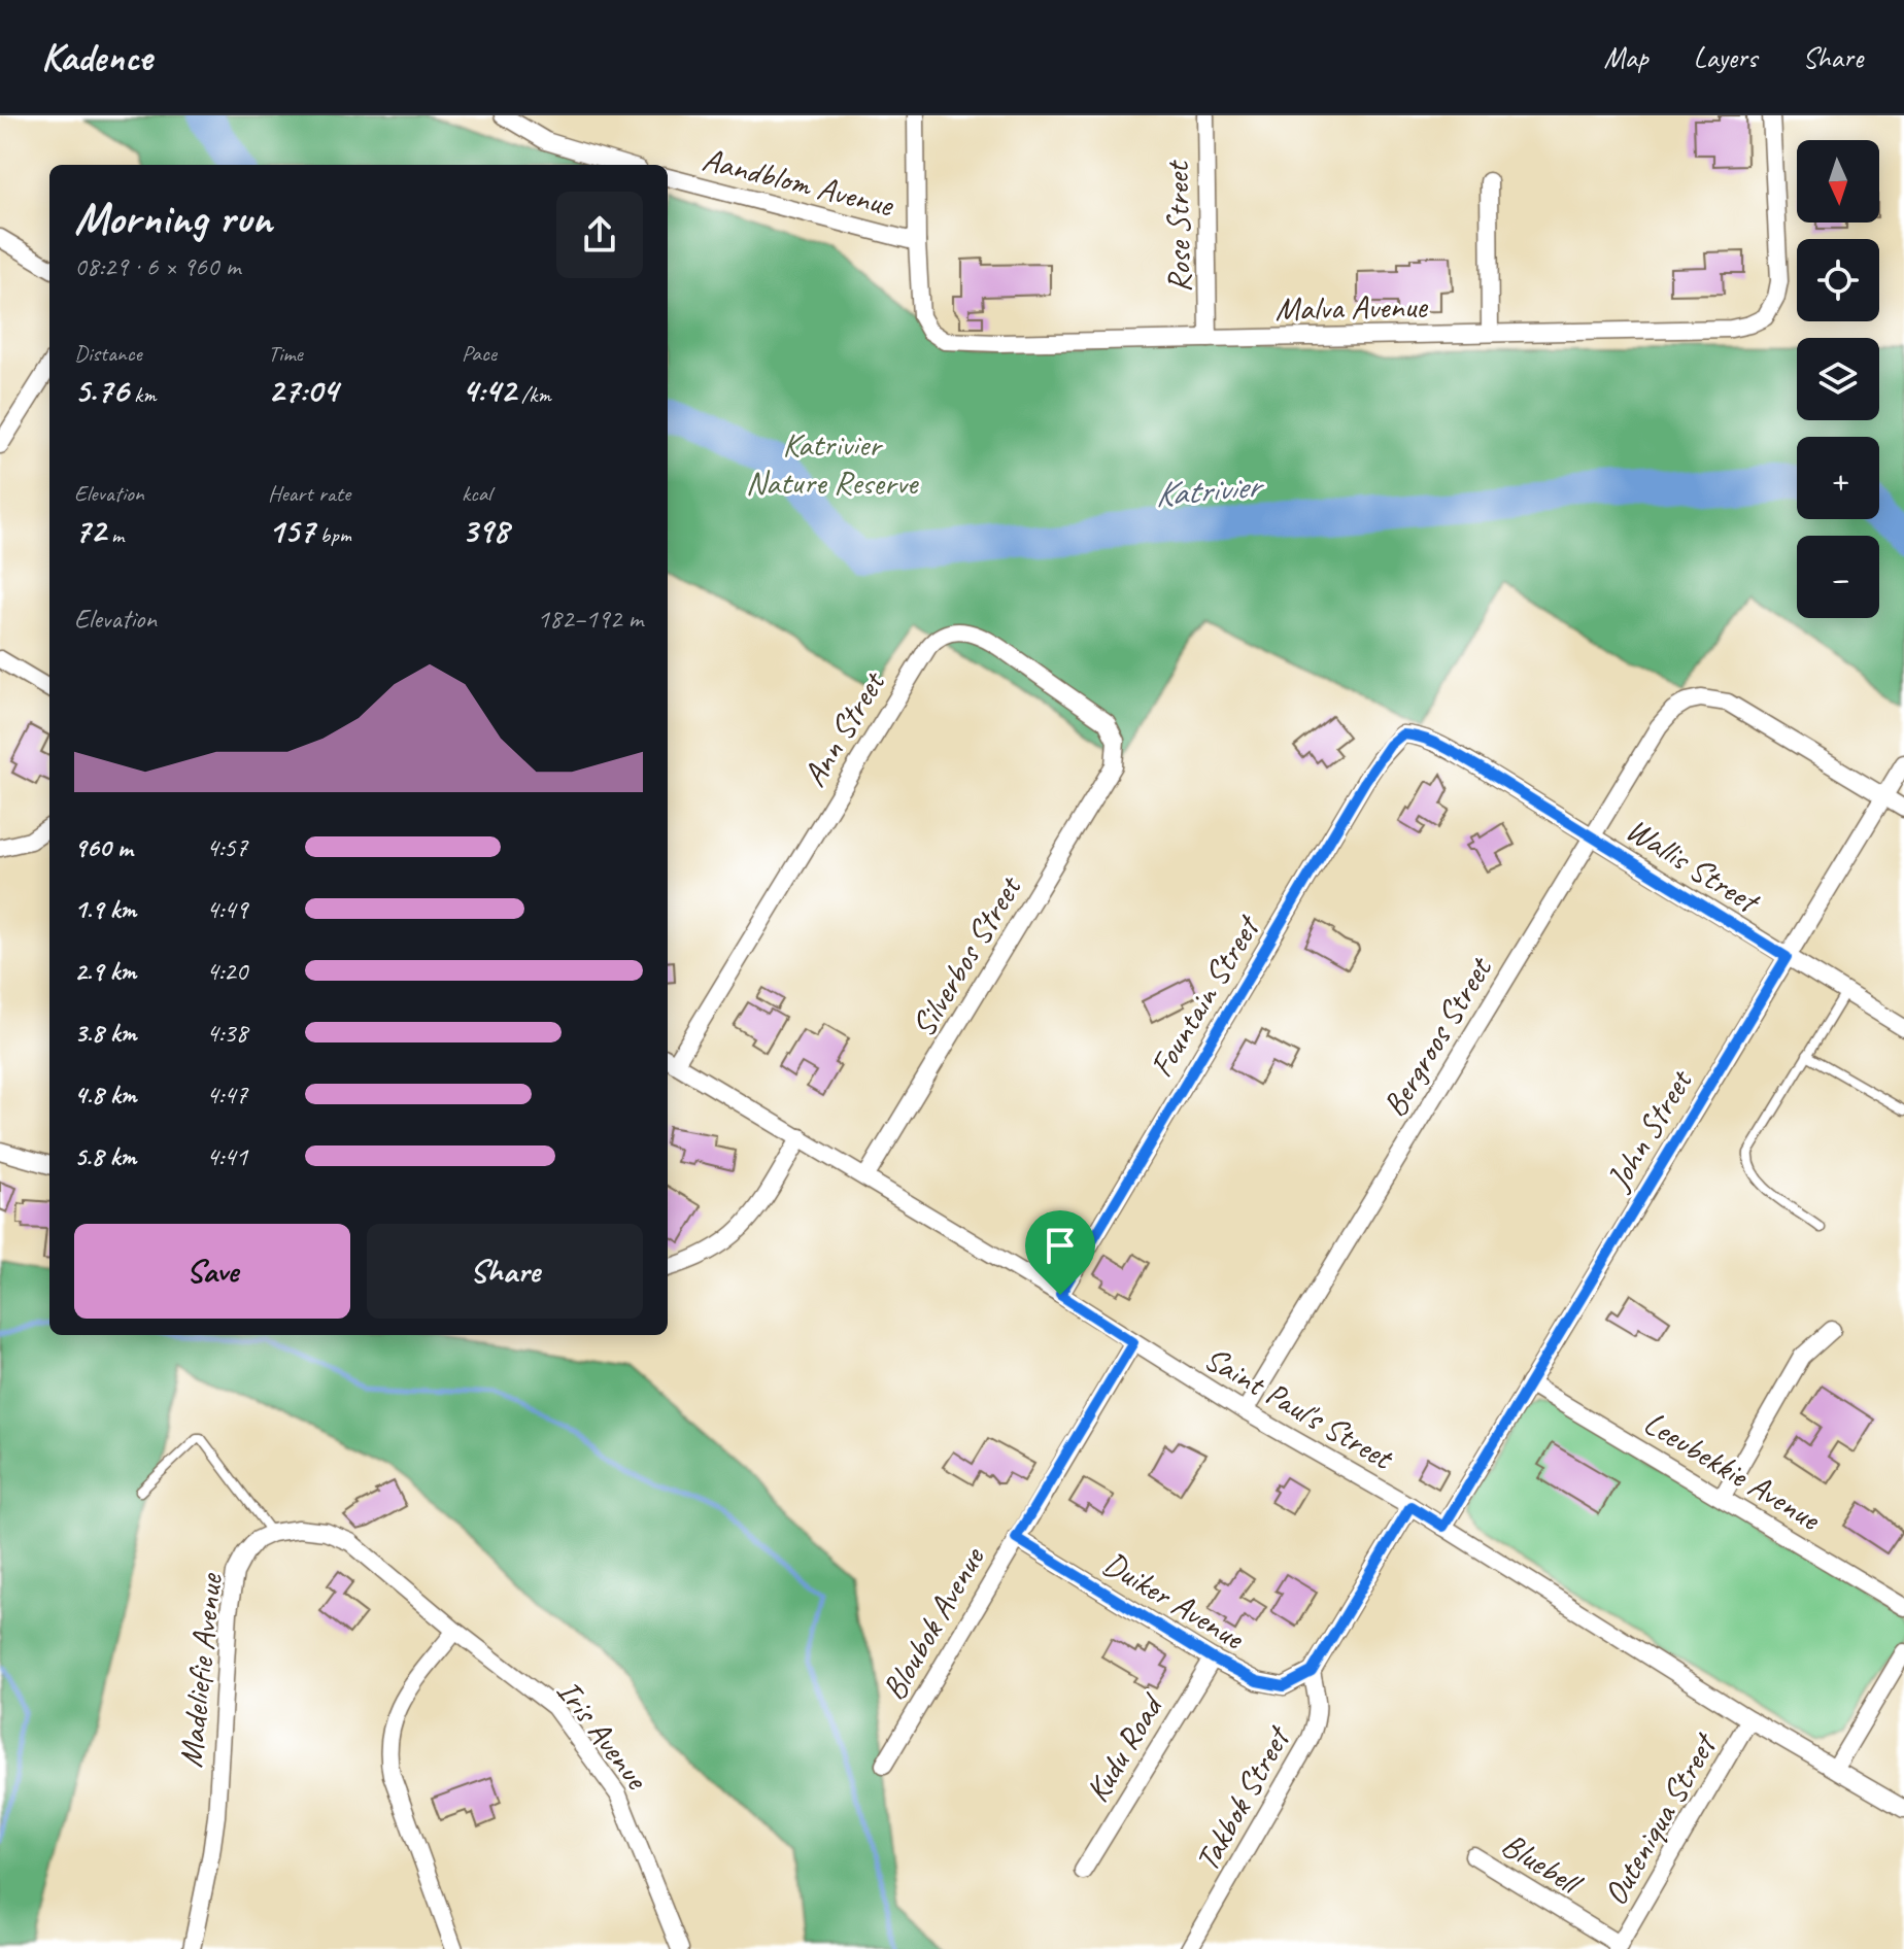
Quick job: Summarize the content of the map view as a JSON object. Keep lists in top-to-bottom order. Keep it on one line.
{"streets":{"street":["Aandblom Avenue","Rose Street","Malva Avenue","Ann Street","Wallis Street","Silverbos Street","Fountain Street","Bergroos Street","John Street","Saint Paul's Street","Leeubekkie Avenue","Duiker Avenue","Bloubok Avenue","Madeliefie Avenue","Iris Avenue","Kudu Road","Takbok Street","Outeniqua Street","Bluebell"]},"crossings":[["Aandblom Avenue","Malva Avenue"],["Rose Street","Malva Avenue"],["Ann Street","Silverbos Street"],["Ann Street","Saint Paul's Street"],["Wallis Street","Fountain Street"],["Wallis Street","Bergroos Street"],["Wallis Street","John Street"],["Silverbos Street","Saint Paul's Street"],["Fountain Street","Saint Paul's Street"],["Bergroos Street","John Street"],["Bergroos Street","Saint Paul's Street"],["John Street","Saint Paul's Street"],["John Street","Leeubekkie Avenue"],["Saint Paul's Street","Bloubok Avenue"],["Saint Paul's Street","Outeniqua Street"],["Duiker Avenue","Bloubok Avenue"],["Duiker Avenue","Kudu Road"],["Duiker Avenue","Takbok Street"],["Outeniqua Street","Bluebell"]],"water":["Katrivier"],"parks":["Katrivier Nature Reserve"],"north":"bottom","page":{"header":"Kadence","nav":["Map","Layers","Share"],"map_buttons":["+","−"],"heading":["Morning run","08:29 · 6 × 960 m"],"stats":[["Distance","5.76 km"],["Time","27:04"],["Pace","4:42 /km"],["Elevation","72 m"],["Heart rate","157 bpm"],["kcal","398"]],"chart":["Elevation","182–192 m"],"list":[{"name":"960 m","note":"4:57"},{"name":"1.9 km","note":"4:49"},{"name":"2.9 km","note":"4:20"},{"name":"3.8 km","note":"4:38"},{"name":"4.8 km","note":"4:47"},{"name":"5.8 km","note":"4:41"}],"buttons":["Save","Share"]}}
